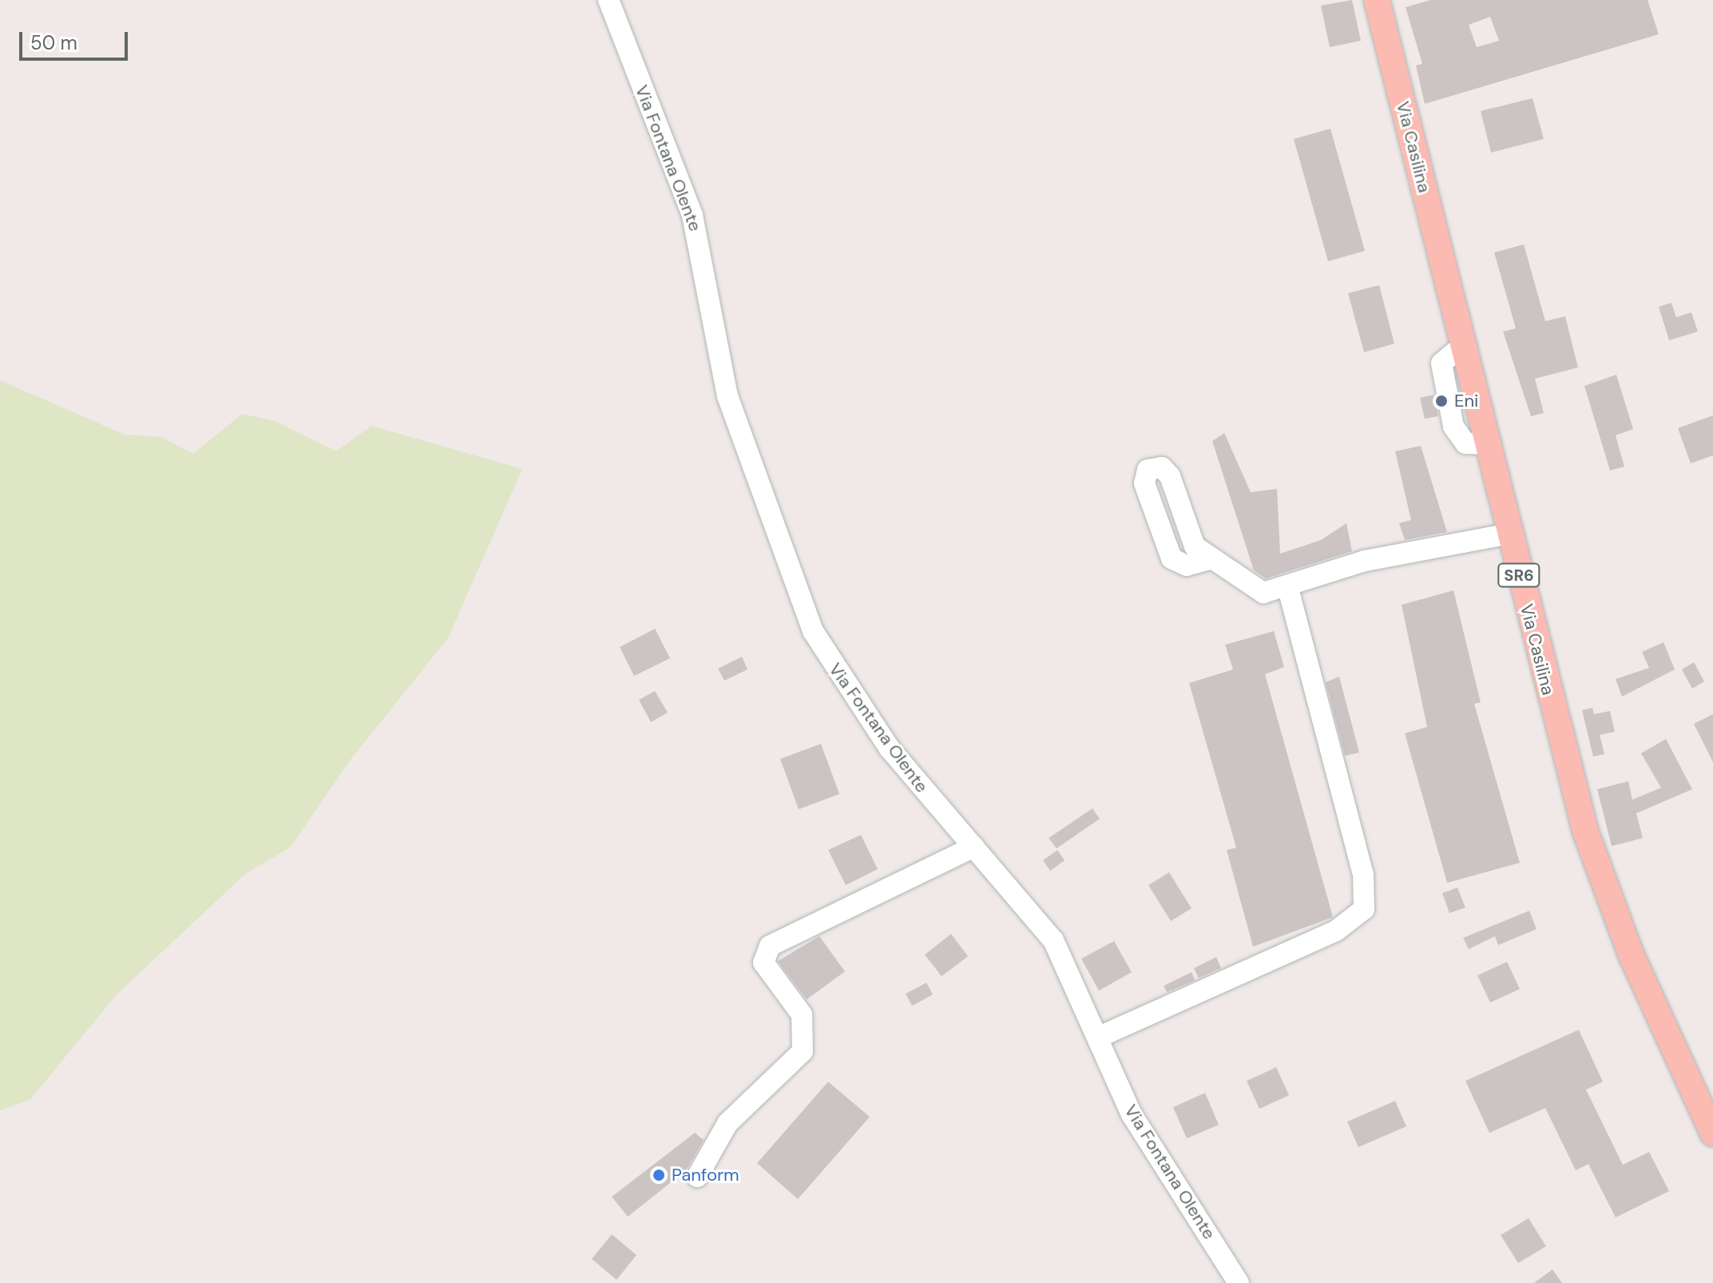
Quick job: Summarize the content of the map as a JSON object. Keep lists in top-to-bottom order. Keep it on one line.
{"streets":{"main road":["Via Casilina","SR6"],"street":["Via Fontana Olente"]},"places":["Eni","Panform"],"scale_bar":"50 m"}
